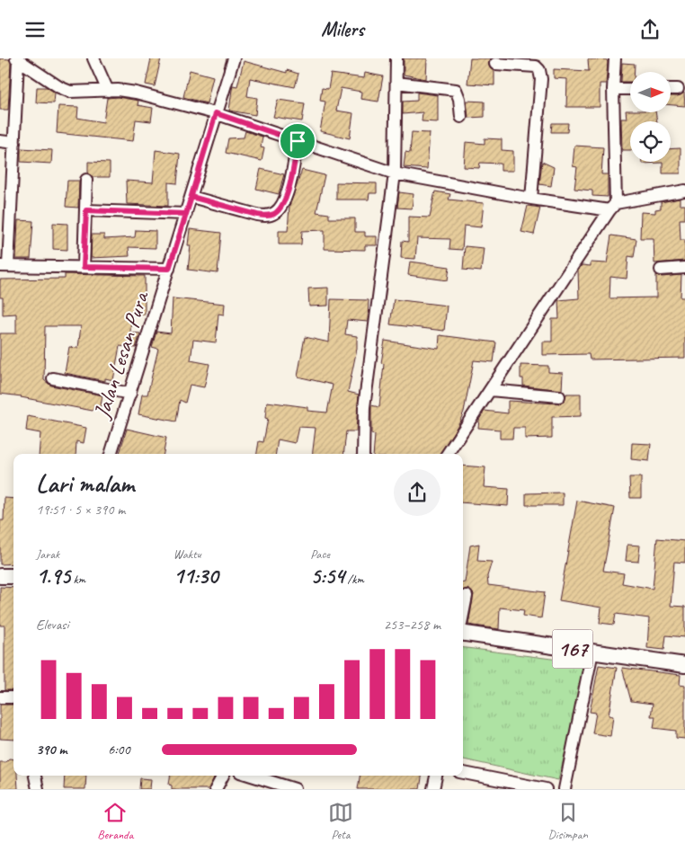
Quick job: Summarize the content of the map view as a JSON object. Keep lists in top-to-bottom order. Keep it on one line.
{"streets":{"main road":["167"],"street":["Jalan Lesan Pura"]},"north":"right","page":{"header":"Milers","heading":["Lari malam","19:51 · 5 × 390 m"],"stats":[["Jarak","1.95 km"],["Waktu","11:30"],["Pace","5:54 /km"]],"chart":["Elevasi","253–258 m"],"list":[{"name":"390 m","note":"6:00"}],"tabs":["Beranda","Peta","Disimpan"]}}
